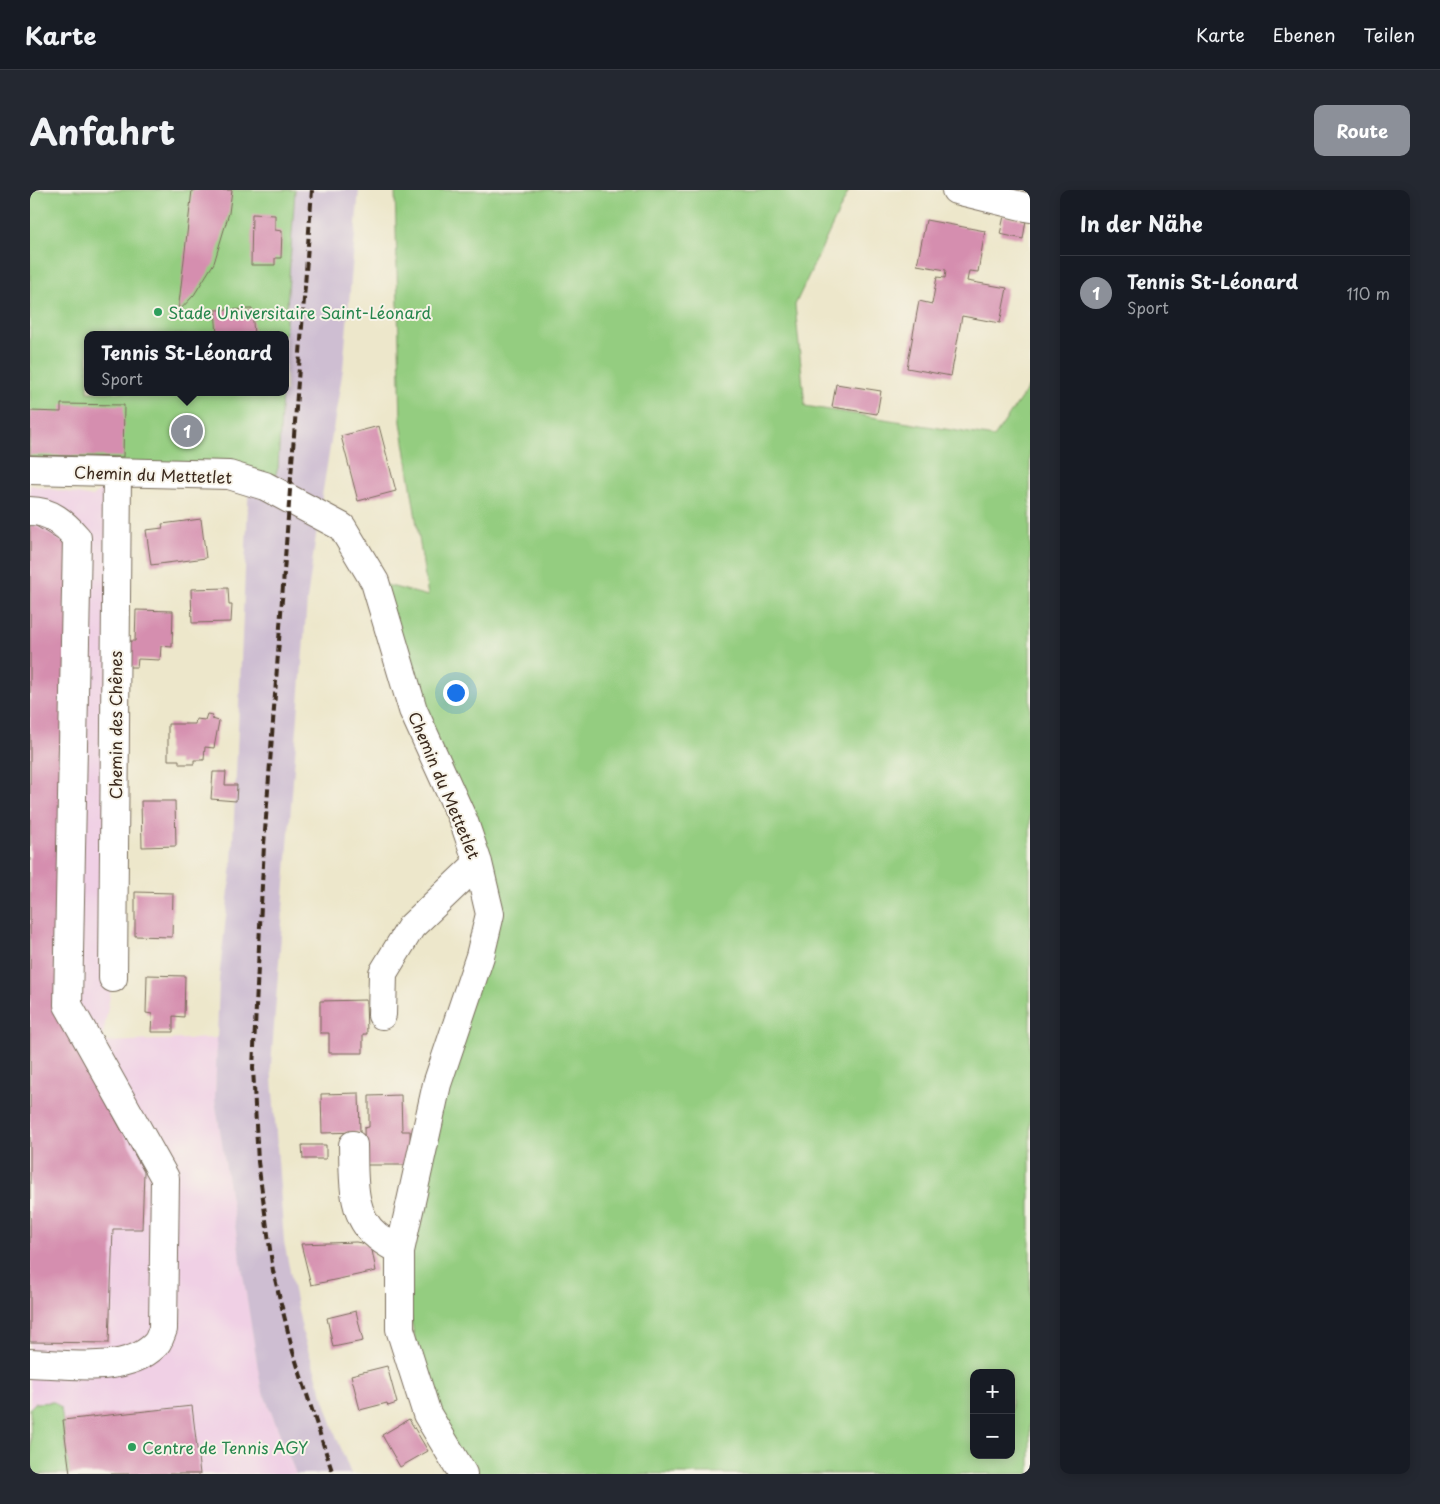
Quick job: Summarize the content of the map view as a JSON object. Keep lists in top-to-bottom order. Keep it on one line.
{"streets":{"street":["Chemin du Mettetlet","Chemin des Chênes"]},"crossings":[["Chemin du Mettetlet","Chemin des Chênes"]],"places":["Stade Universitaire Saint-Léonard","Centre de Tennis AGY"],"page":{"header":"Karte","nav":["Karte","Ebenen","Teilen"],"title":"Anfahrt","buttons":"Route","heading":"In der Nähe","list":[{"mark":"1","name":"Tennis St-Léonard","note":"Sport","value":"110 m"}],"popup":["Tennis St-Léonard","Sport"],"pins":"1","map_buttons":["+","−"]}}
